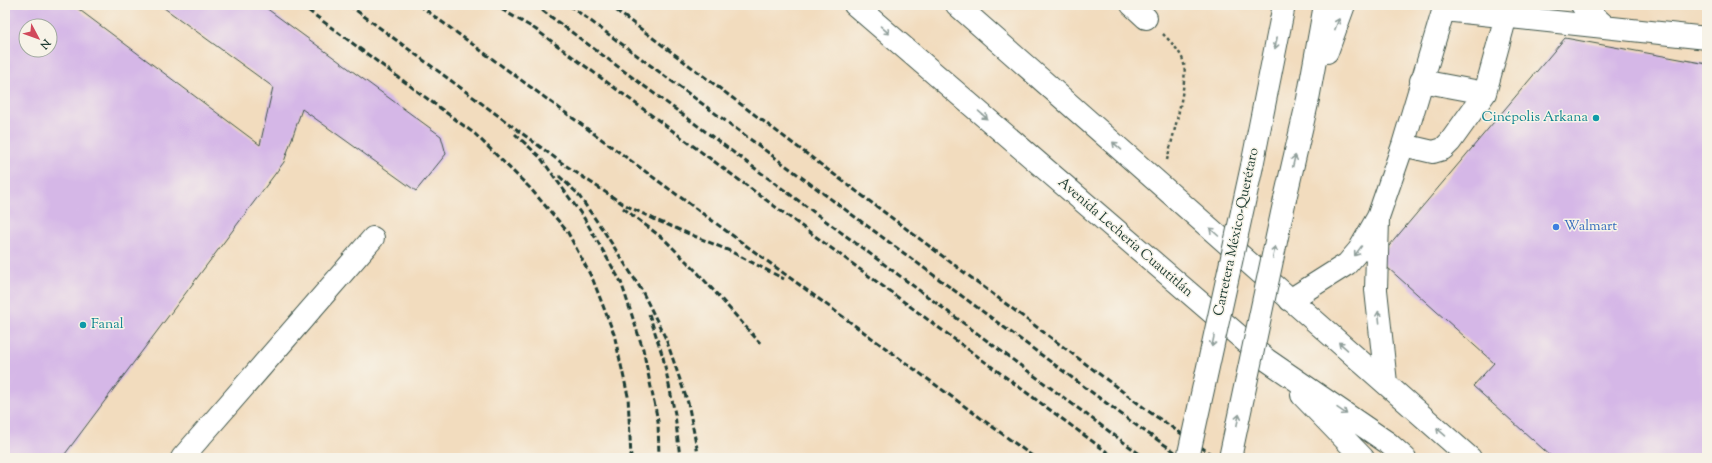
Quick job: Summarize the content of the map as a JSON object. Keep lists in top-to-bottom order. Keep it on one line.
{"streets":{"main road":["Carretera México-Querétaro","Avenida Lecheria Cuautitlán"]},"places":["Cinépolis Arkana","Walmart","Fanal"],"north":"bottom right"}
